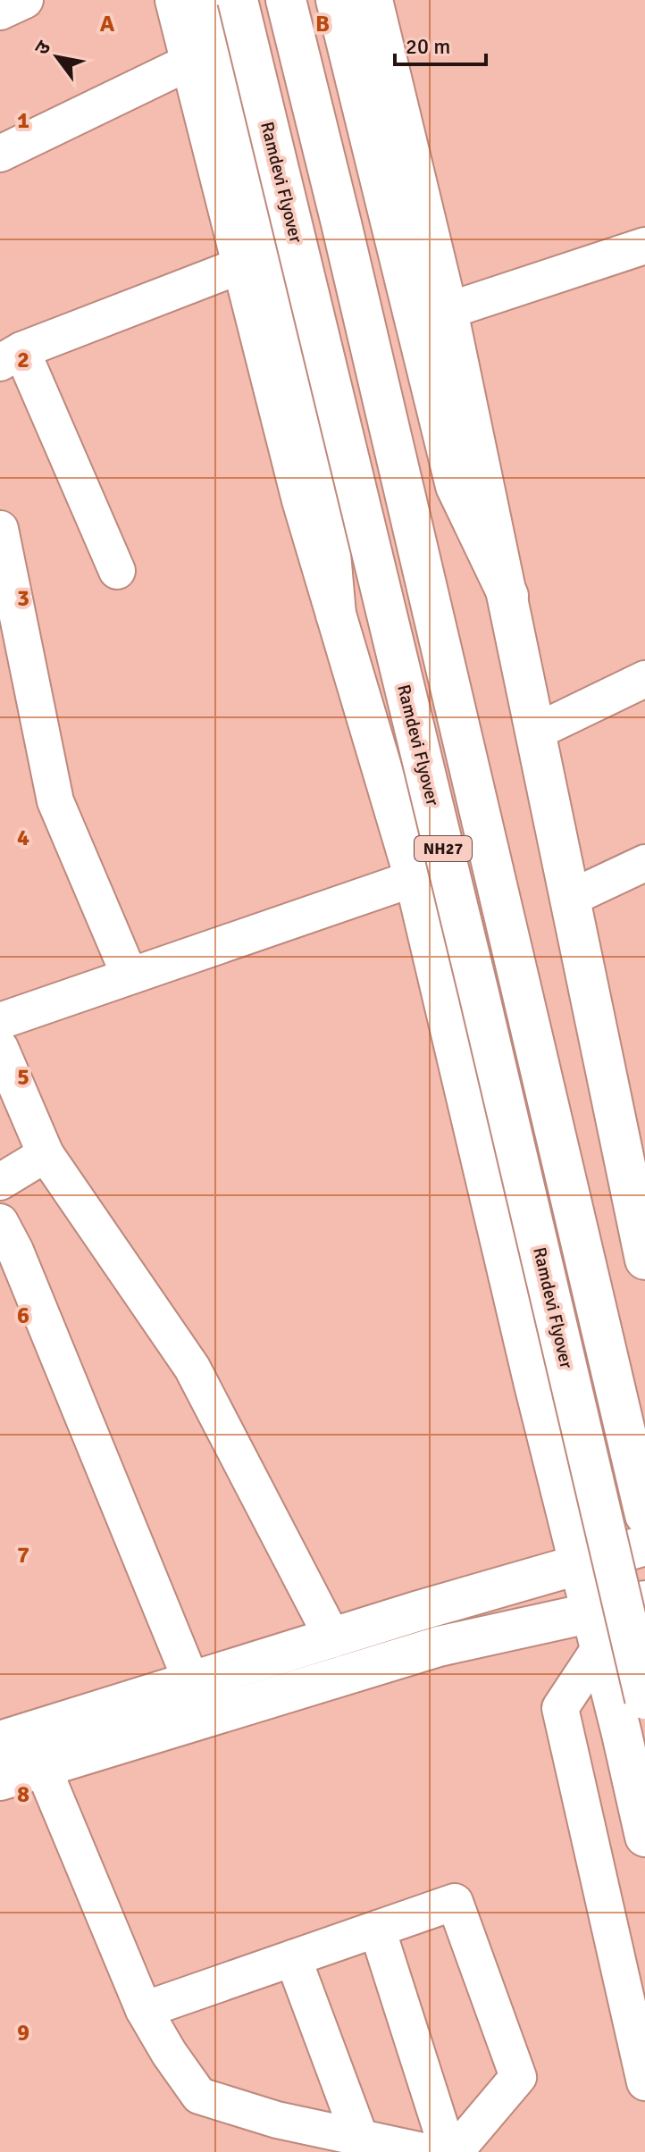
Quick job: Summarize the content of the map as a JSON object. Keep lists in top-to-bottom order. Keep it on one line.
{"streets":{"main road":["Ramdevi Flyover","NH27"]},"scale_bar":"20 m","north":"top left","grid":{"columns":["A","B"],"rows":["1","2","3","4","5","6","7","8","9"]}}
